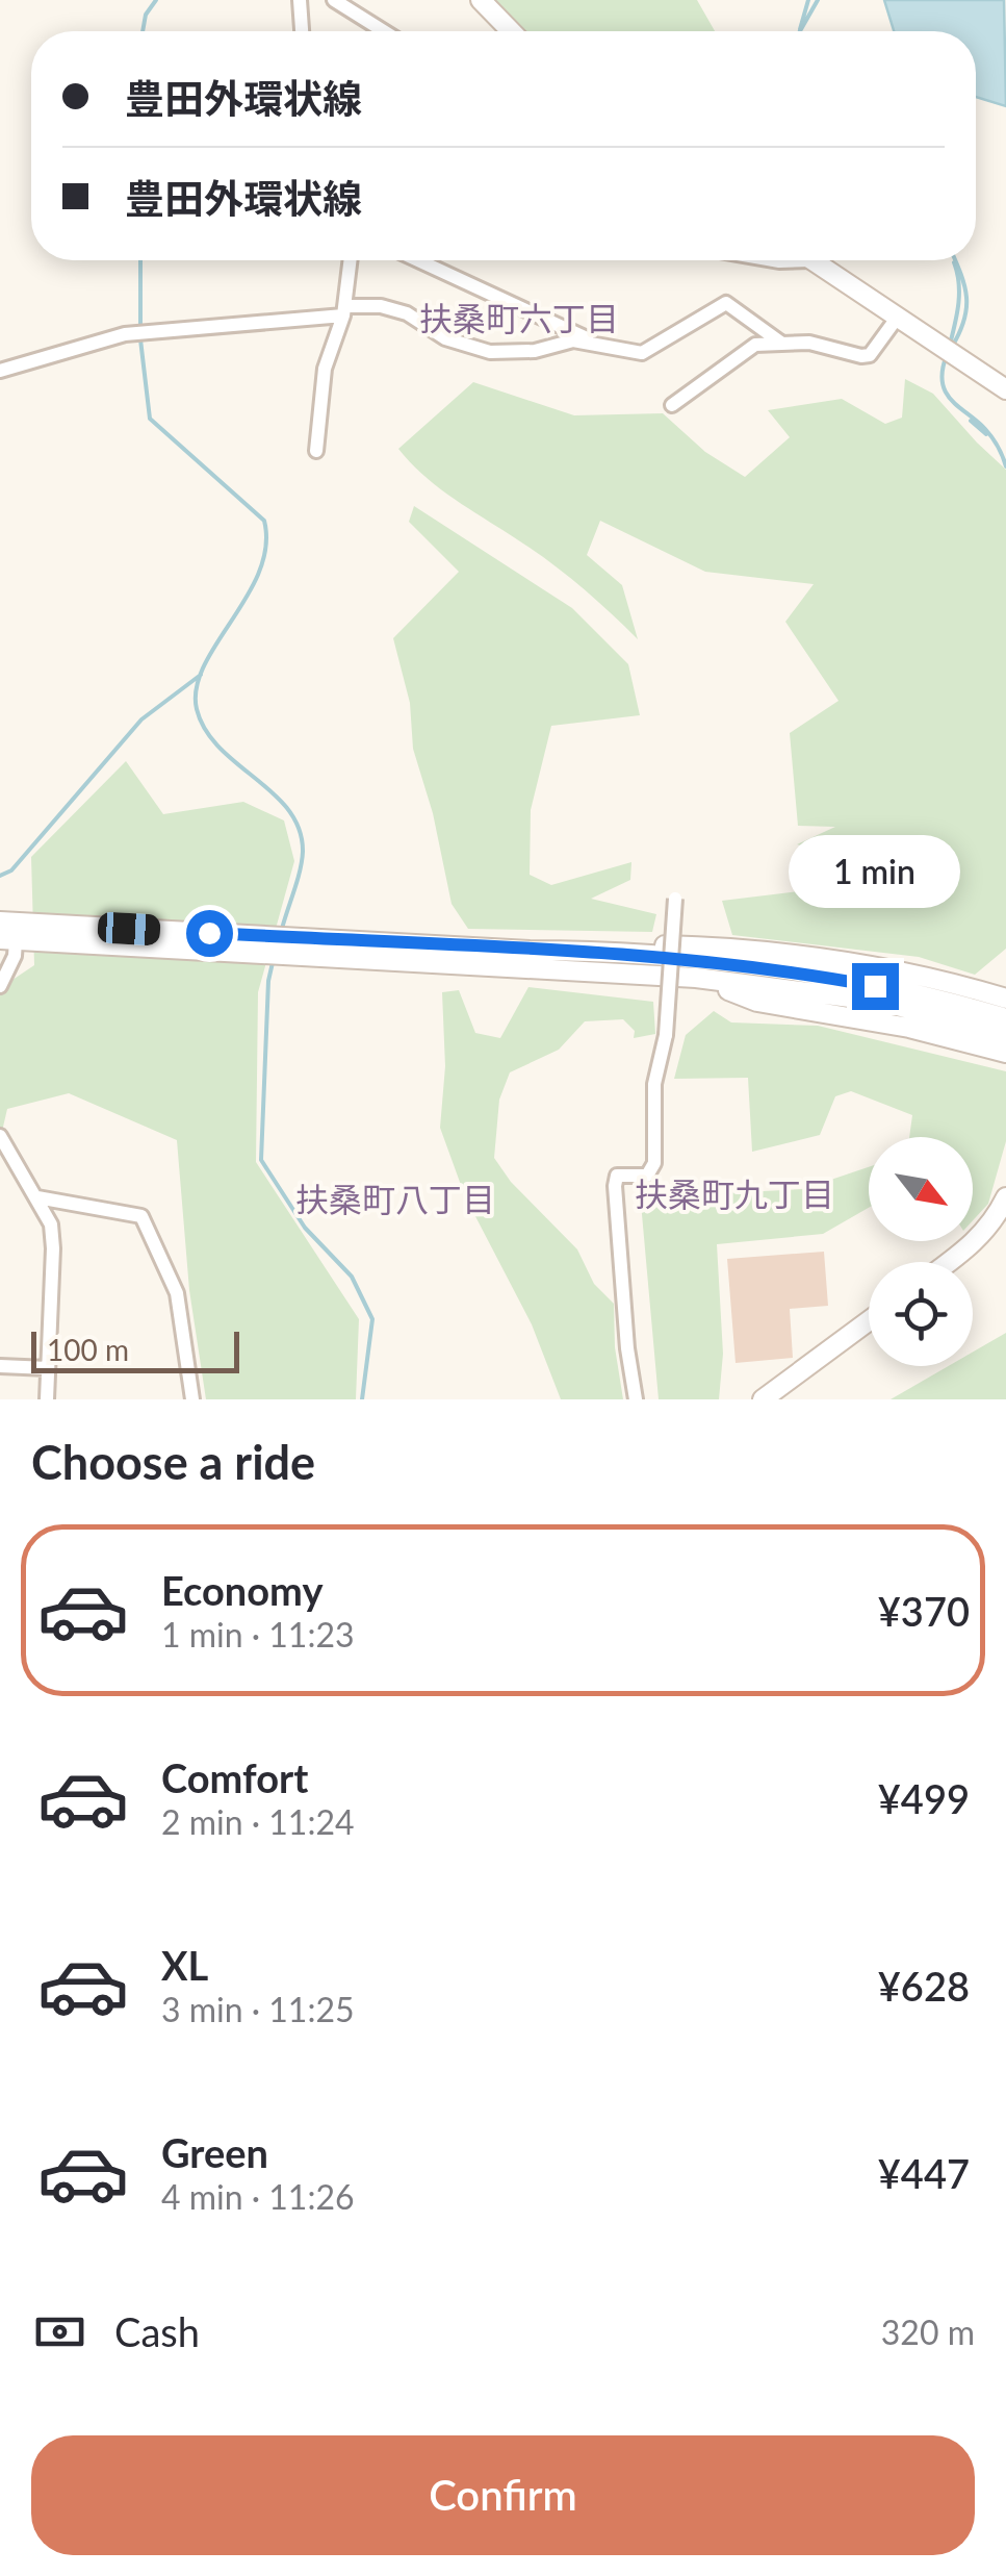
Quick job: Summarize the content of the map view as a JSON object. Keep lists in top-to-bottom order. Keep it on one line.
{"districts":["扶桑町六丁目","扶桑町九丁目","扶桑町八丁目"],"scale_bar":"100 m","north":"bottom right","page":{"banner":["豊田外環状線","豊田外環状線"],"bubble":"1 min","scale":"100 m","heading":"Choose a ride","list":[{"name":"Economy","note":"1 min · 11:23","value":"¥370"},{"name":"Comfort","note":"2 min · 11:24","value":"¥499"},{"name":"XL","note":"3 min · 11:25","value":"¥628"},{"name":"Green","note":"4 min · 11:26","value":"¥447"}],"pay":["Cash","320 m"],"buttons":"Confirm"}}
